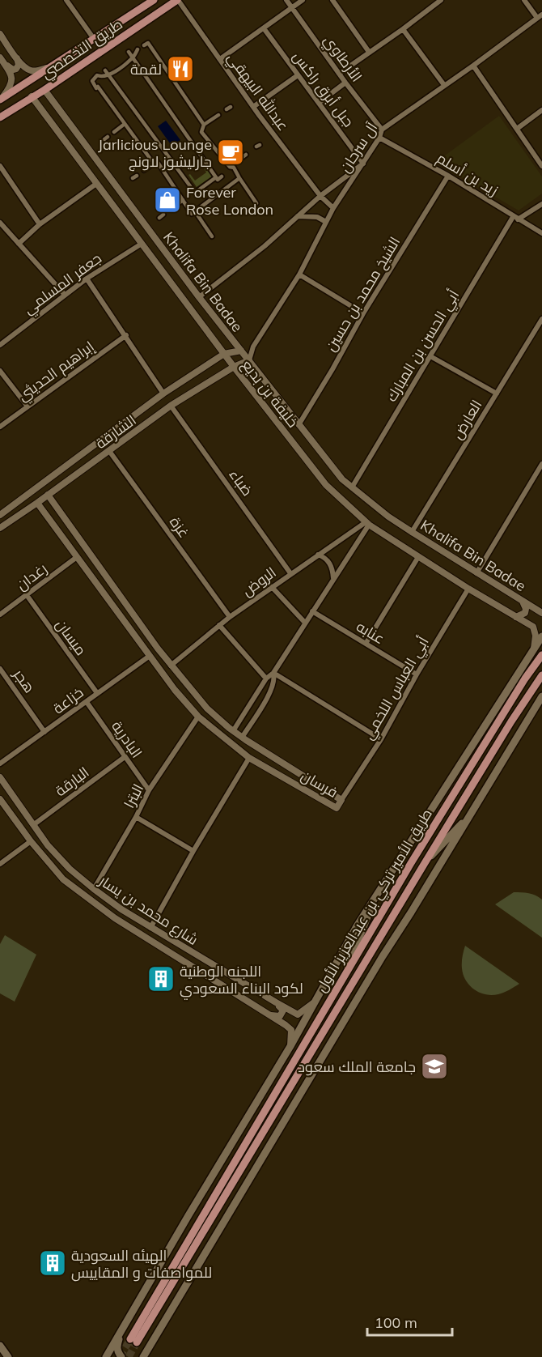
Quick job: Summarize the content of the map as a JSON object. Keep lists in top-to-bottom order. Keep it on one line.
{"streets":{"main road":["طريق التخصصي","طريق الأمير تركي بن عبدالعزيز الأول"],"street":["الأرطاوي","جبل أبرق راكس","عبدالله البيهقي","آل سرحان","زيد بن أسلم","Khalifa Bin Badae","جعفر المسلمي","الشيخ محمد بن حسين","أبي الحسن بن المبارك","إبراهيم الحديثي","خليفة بن بديع","العارض","الشارقة","ضباء","غزة","رغدان","الروض","عنابه","ميسان","هجر","أبي العباس اللخمي","خزاعة","البادرية","البارقة","فرسان","البترا","شارع محمد بن يسار"]},"crossings":[["طريق التخصصي","عبدالله البيهقي"],["طريق التخصصي","Khalifa Bin Badae"],["طريق التخصصي","خليفة بن بديع"],["الأرطاوي","آل سرحان"],["جبل أبرق راكس","آل سرحان"],["عبدالله البيهقي","آل سرحان"],["آل سرحان","زيد بن أسلم"],["آل سرحان","Khalifa Bin Badae"],["آل سرحان","الشارقة"],["زيد بن أسلم","الشيخ محمد بن حسين"],["زيد بن أسلم","أبي الحسن بن المبارك"],["Khalifa Bin Badae","الشيخ محمد بن حسين"],["Khalifa Bin Badae","أبي الحسن بن المبارك"],["Khalifa Bin Badae","العارض"],["Khalifa Bin Badae","الشارقة"],["جعفر المسلمي","خليفة بن بديع"],["خليفة بن بديع","الشارقة"],["خليفة بن بديع","الروض"],["خليفة بن بديع","أبي العباس اللخمي"],["الشارقة","ضباء"],["الشارقة","غزة"],["الشارقة","فرسان"],["ضباء","الروض"],["غزة","الروض"],["رغدان","ميسان"],["رغدان","فرسان"],["الروض","فرسان"],["عنابه","أبي العباس اللخمي"],["ميسان","خزاعة"],["هجر","خزاعة"],["أبي العباس اللخمي","فرسان"],["خزاعة","البادرية"],["خزاعة","فرسان"],["البادرية","البارقة"],["البادرية","البترا"],["البارقة","شارع محمد بن يسار"],["فرسان","البترا"],["البترا","شارع محمد بن يسار"]],"places":{"restaurant":["لقمة"],"cafe":["Jarlicious Lounge جارليشوز لاونج"],"shop":["Forever Rose London"],"building":["اللجنه الوطنية لكود البناء السعودي","الهيئه السعودية للمواصفات و المقاييس"],"school or university":["جامعة الملك سعود"]},"scale_bar":"100 m"}
